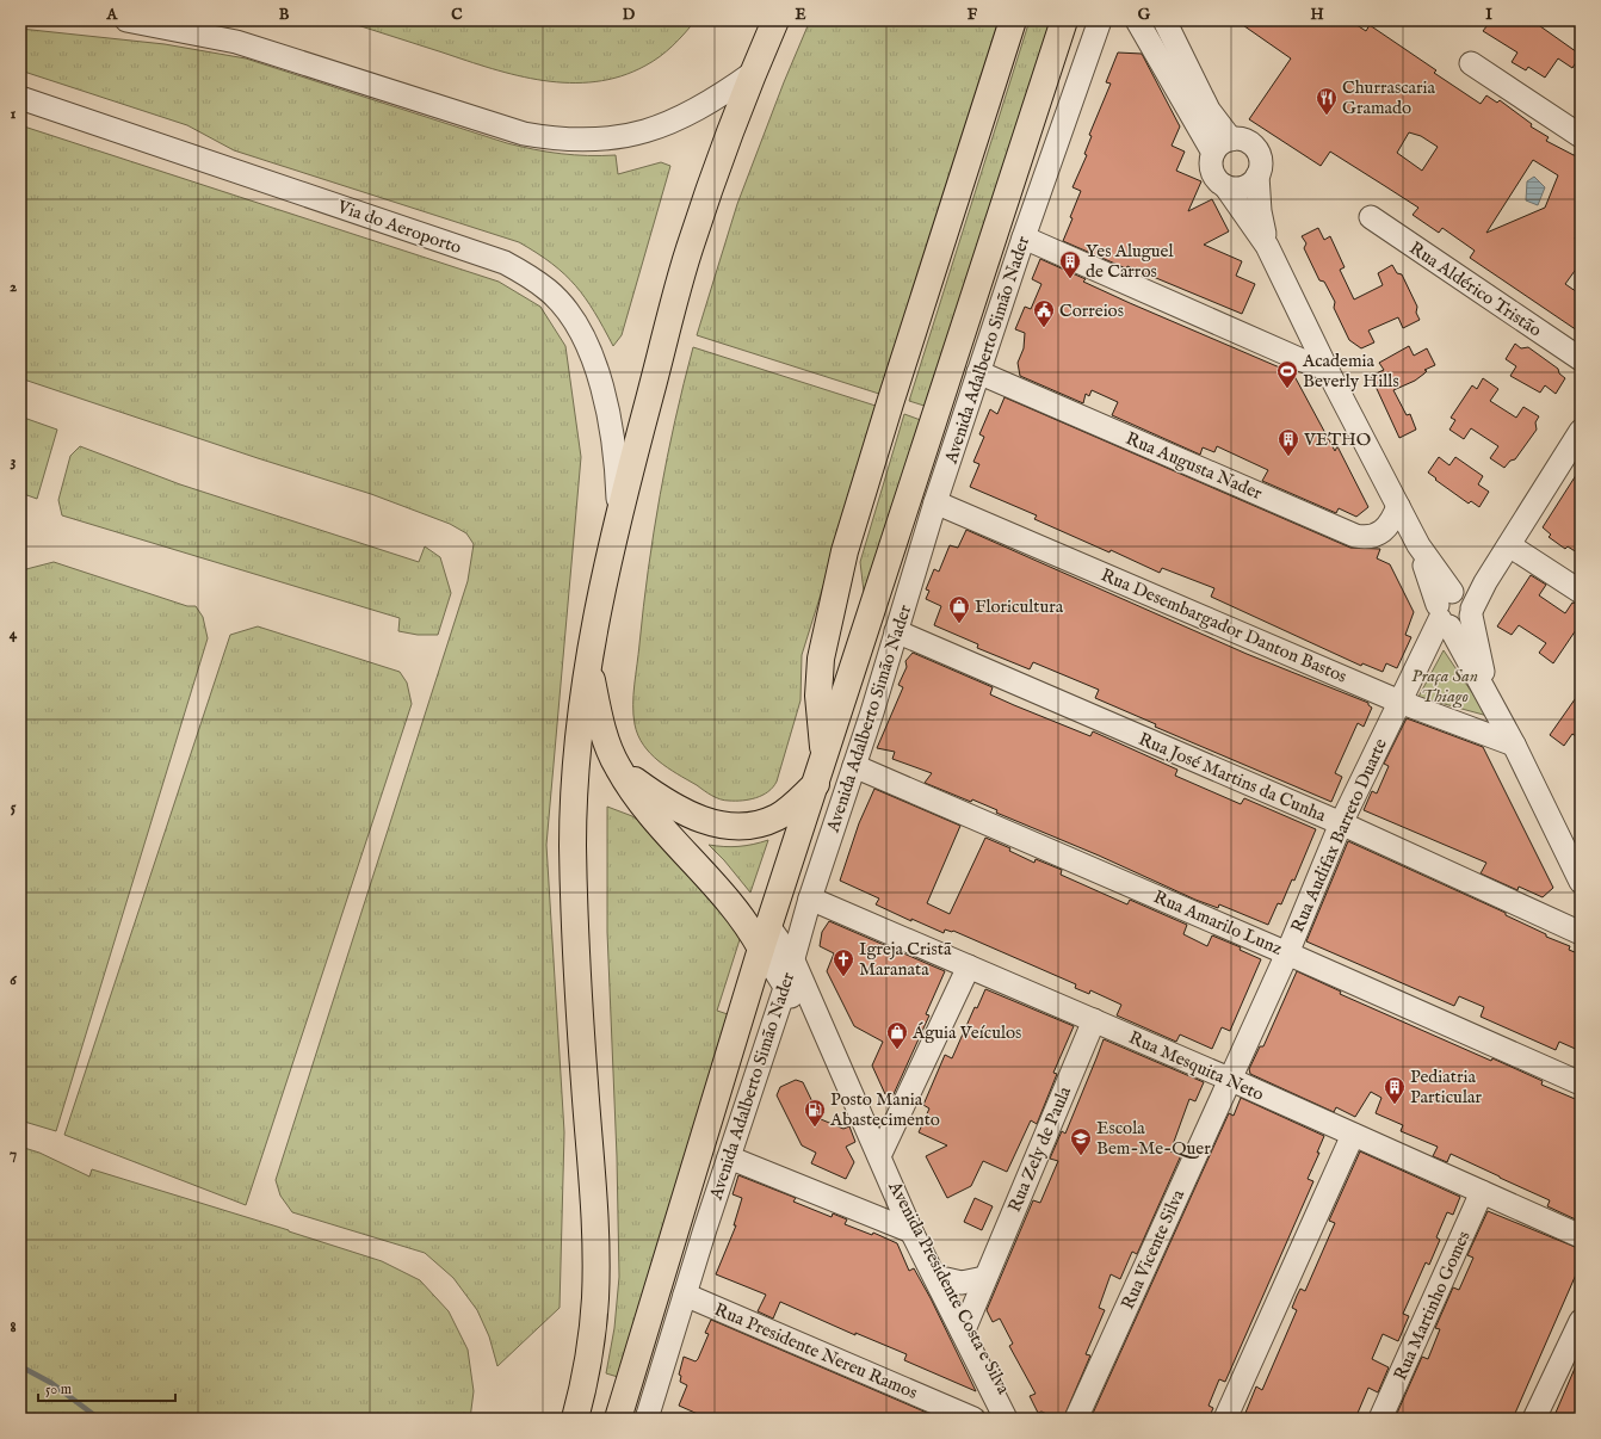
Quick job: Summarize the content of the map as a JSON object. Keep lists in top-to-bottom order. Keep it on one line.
{"streets":{"main road":["Avenida Adalberto Simão Nader"],"street":["Via do Aeroporto","Rua Aldérico Tristão","Rua Augusta Nader","Rua Desembargador Danton Bastos","Rua José Martins da Cunha","Rua Audifax Barreto Duarte","Rua Amarilo Lunz","Rua Mesquita Neto","Rua Zely de Paula","Rua Vicente Silva","Avenida Presidente Costa e Silva","Rua Martinho Gomes","Rua Presidente Nereu Ramos"]},"crossings":[["Avenida Adalberto Simão Nader","Rua Augusta Nader"],["Avenida Adalberto Simão Nader","Rua Desembargador Danton Bastos"],["Avenida Adalberto Simão Nader","Rua José Martins da Cunha"],["Avenida Adalberto Simão Nader","Rua Amarilo Lunz"],["Avenida Adalberto Simão Nader","Rua Mesquita Neto"],["Avenida Adalberto Simão Nader","Avenida Presidente Costa e Silva"],["Avenida Adalberto Simão Nader","Rua Presidente Nereu Ramos"],["Rua Desembargador Danton Bastos","Rua Audifax Barreto Duarte"],["Rua José Martins da Cunha","Rua Audifax Barreto Duarte"],["Rua Audifax Barreto Duarte","Rua Amarilo Lunz"],["Rua Audifax Barreto Duarte","Rua Mesquita Neto"],["Rua Audifax Barreto Duarte","Rua Vicente Silva"],["Rua Mesquita Neto","Rua Zely de Paula"],["Rua Mesquita Neto","Rua Vicente Silva"],["Rua Mesquita Neto","Rua Martinho Gomes"],["Rua Zely de Paula","Avenida Presidente Costa e Silva"]],"parks":["Praça San Thiago"],"places":{"restaurant":["Churrascaria Gramado"],"building":["Yes Aluguel de Carros","VETHO","Pediatria Particular"],"public building":["Correios"],"sports":["Academia Beverly Hills"],"shop":["Floricultura","Águia Veículos"],"church":["Igreja Cristã Maranata"],"fuel station":["Posto Mania Abastecimento"],"school or university":["Escola Bem-Me-Quer"]},"scale_bar":"50 m","grid":{"columns":["A","B","C","D","E","F","G","H","I"],"rows":["1","2","3","4","5","6","7","8"]}}
